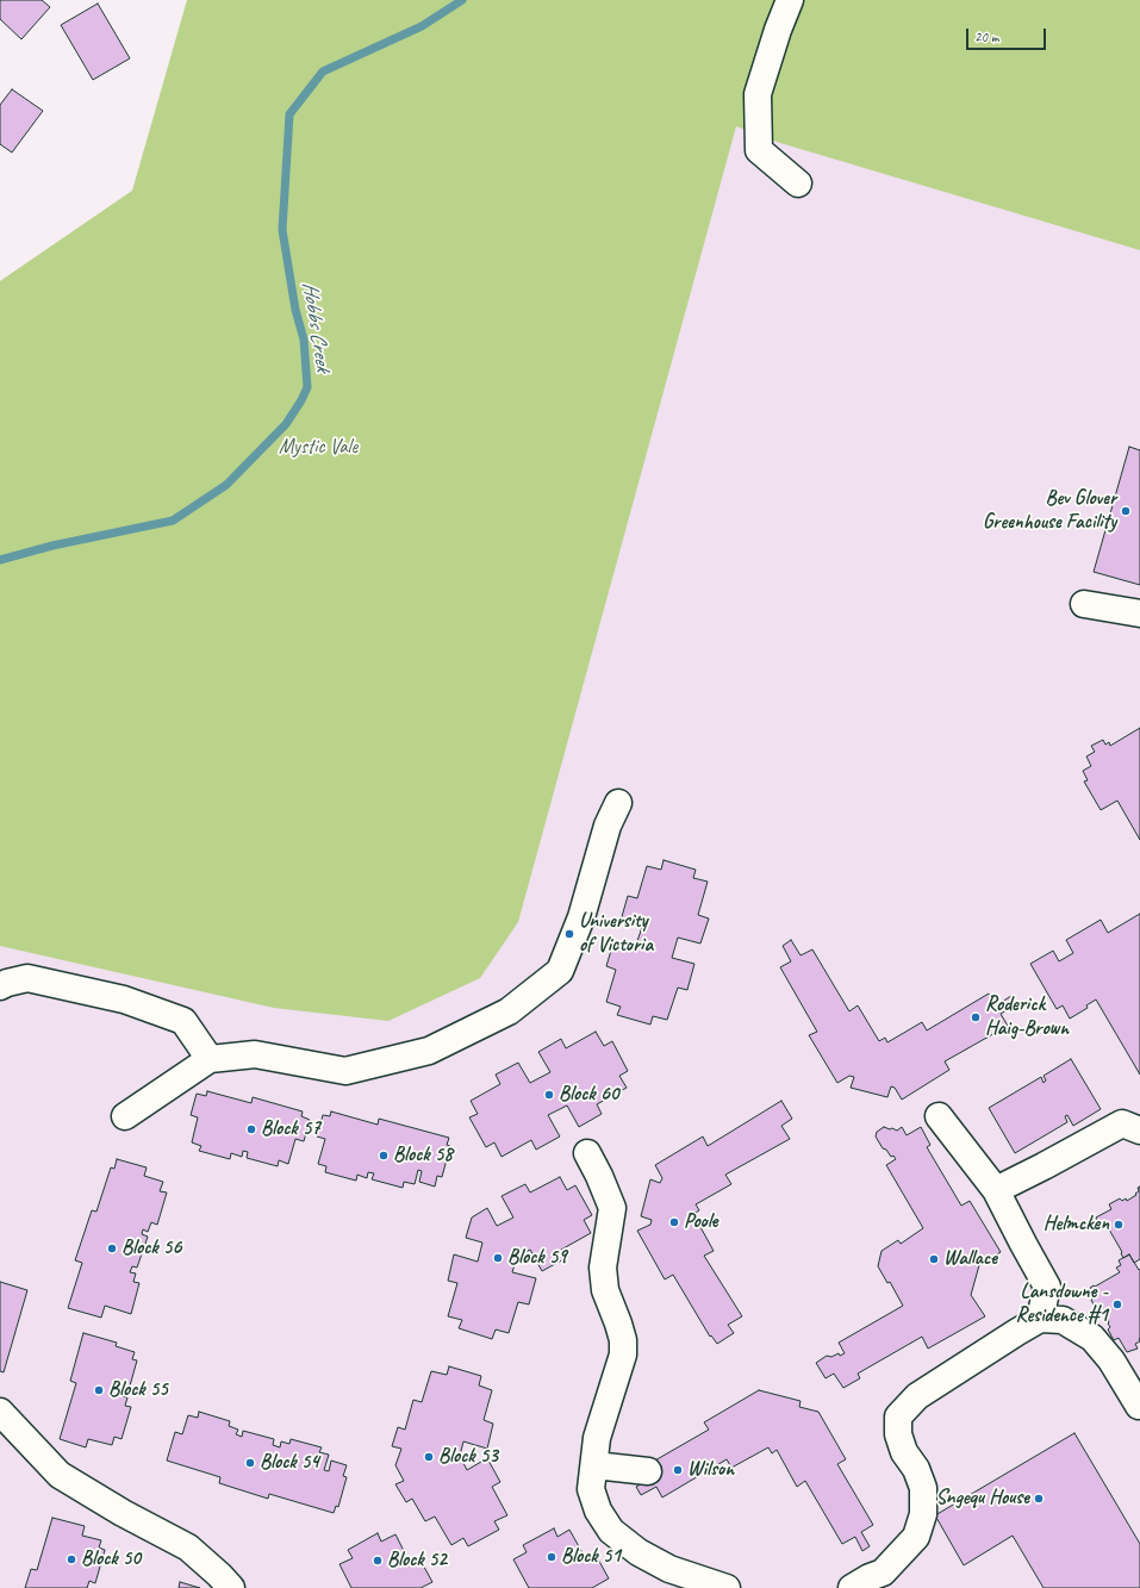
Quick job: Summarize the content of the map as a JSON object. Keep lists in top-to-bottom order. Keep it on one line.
{"water":["Hobbs Creek"],"parks":["Mystic Vale"],"places":["Bev Glover Greenhouse Facility","University of Victoria","Roderick Haig-Brown","Block 60","Block 57","Block 58","Poole","Helmcken","Block 56","Block 59","Wallace","Lansdowne - Residence #1","Block 55","Block 53","Block 54","Wilson","Sngequ House","Block 51","Block 50","Block 52"],"scale_bar":"20 m"}
